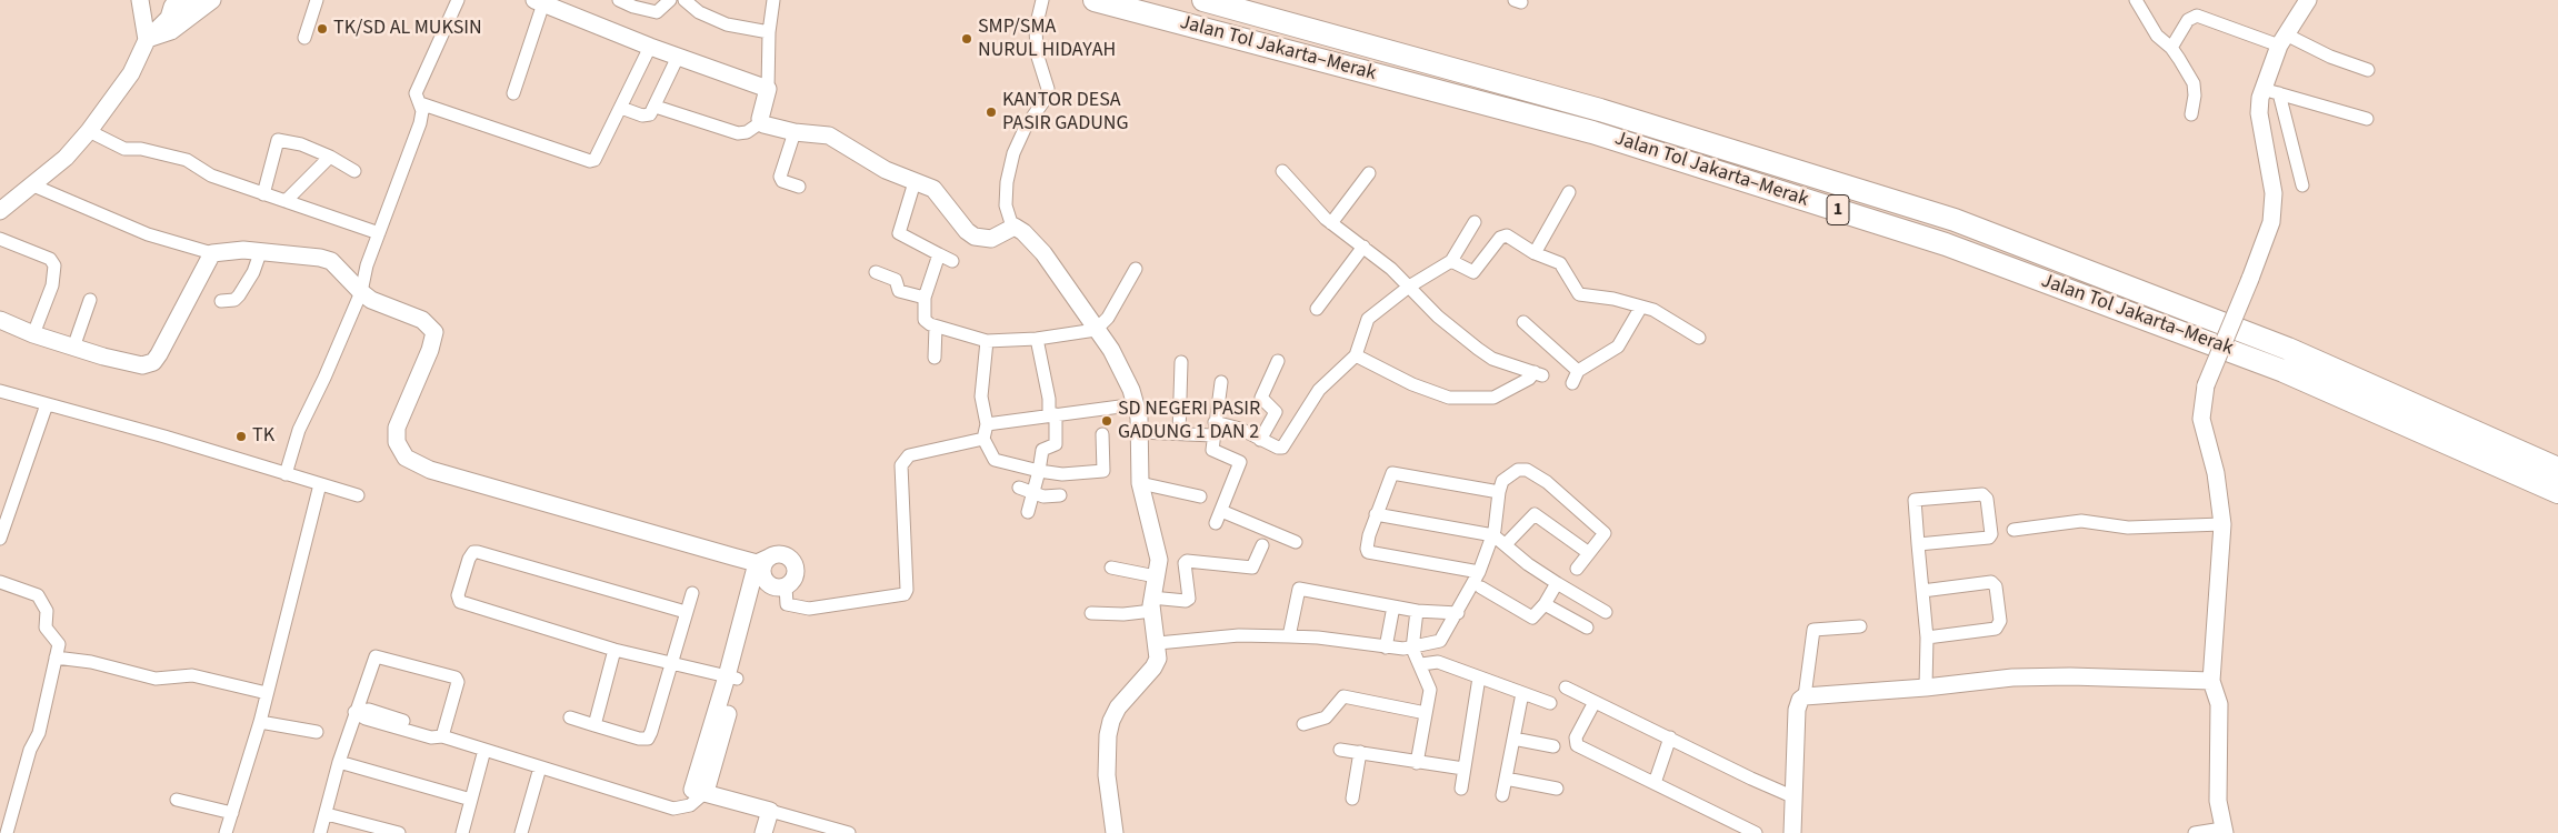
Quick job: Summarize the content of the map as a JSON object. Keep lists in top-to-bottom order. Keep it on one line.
{"streets":{"highway":["Jalan Tol Jakarta–Merak","1"]},"places":["TK/SD AL MUKSIN","SMP/SMA NURUL HIDAYAH","KANTOR DESA PASIR GADUNG","SD NEGERI PASIR GADUNG 1 DAN 2","TK"]}
